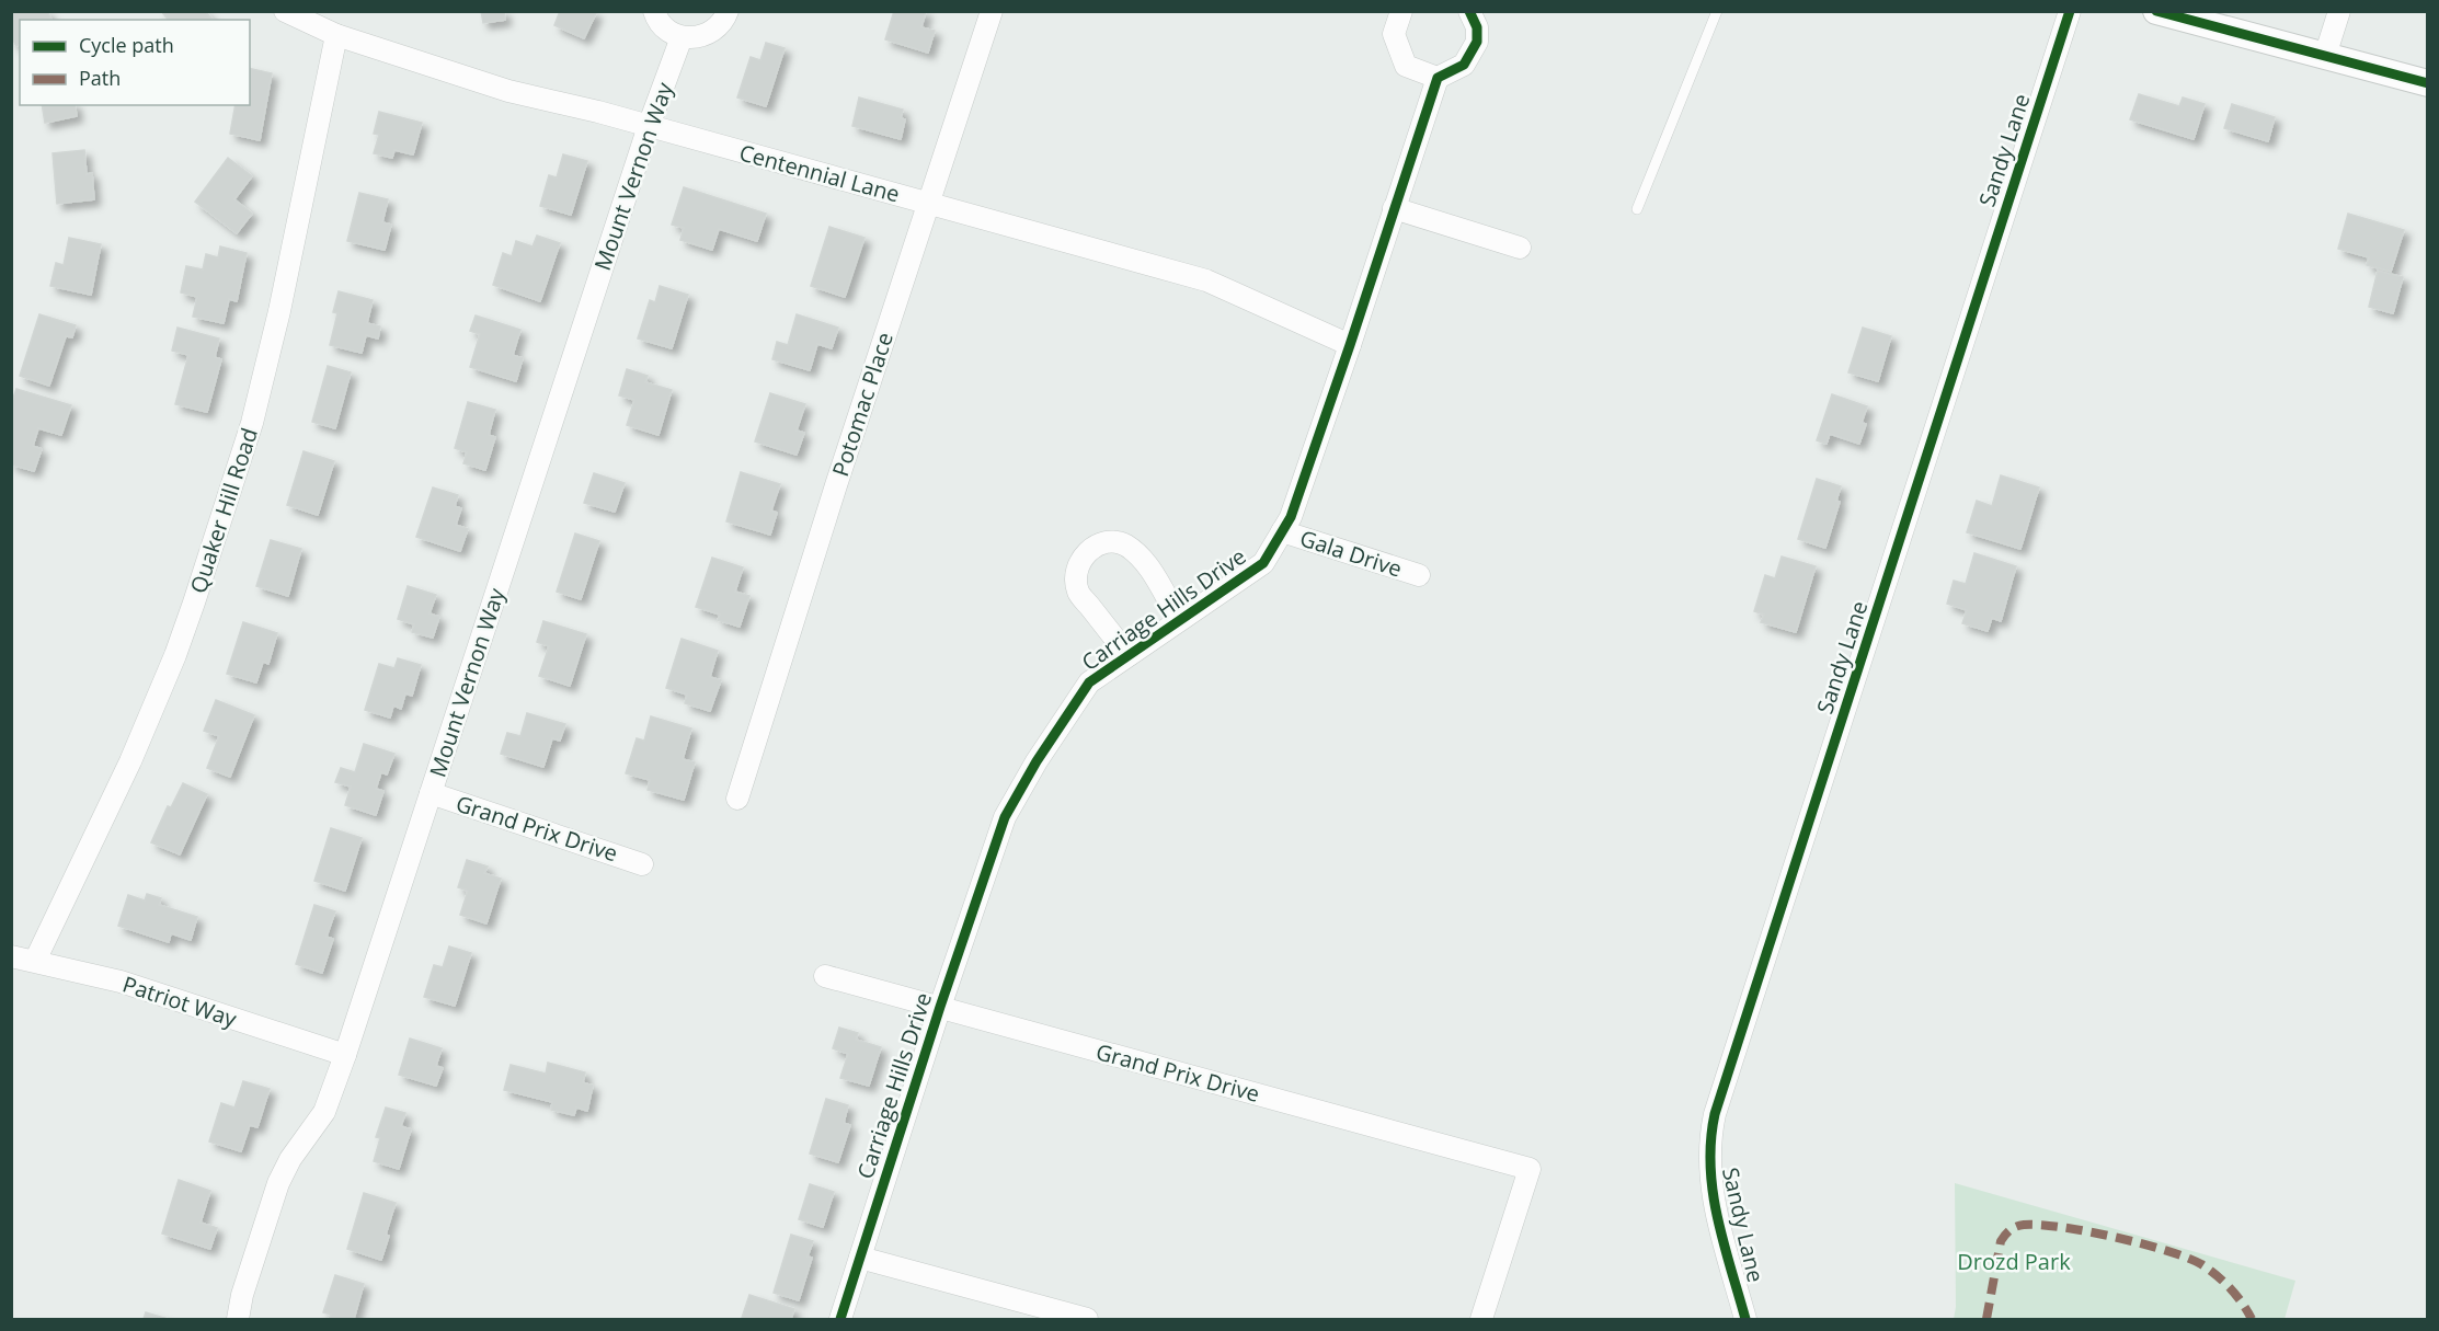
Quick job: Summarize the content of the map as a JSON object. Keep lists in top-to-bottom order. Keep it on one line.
{"streets":{"street":["Sandy Lane","Centennial Lane","Mount Vernon Way","Potomac Place","Quaker Hill Road","Gala Drive","Carriage Hills Drive","Grand Prix Drive","Patriot Way"]},"crossings":[["Centennial Lane","Mount Vernon Way"],["Centennial Lane","Potomac Place"],["Centennial Lane","Quaker Hill Road"],["Centennial Lane","Carriage Hills Drive"],["Mount Vernon Way","Grand Prix Drive"],["Mount Vernon Way","Patriot Way"],["Quaker Hill Road","Patriot Way"],["Gala Drive","Carriage Hills Drive"],["Carriage Hills Drive","Grand Prix Drive"]],"parks":["Drozd Park"],"legend":["Cycle path","Path"]}
